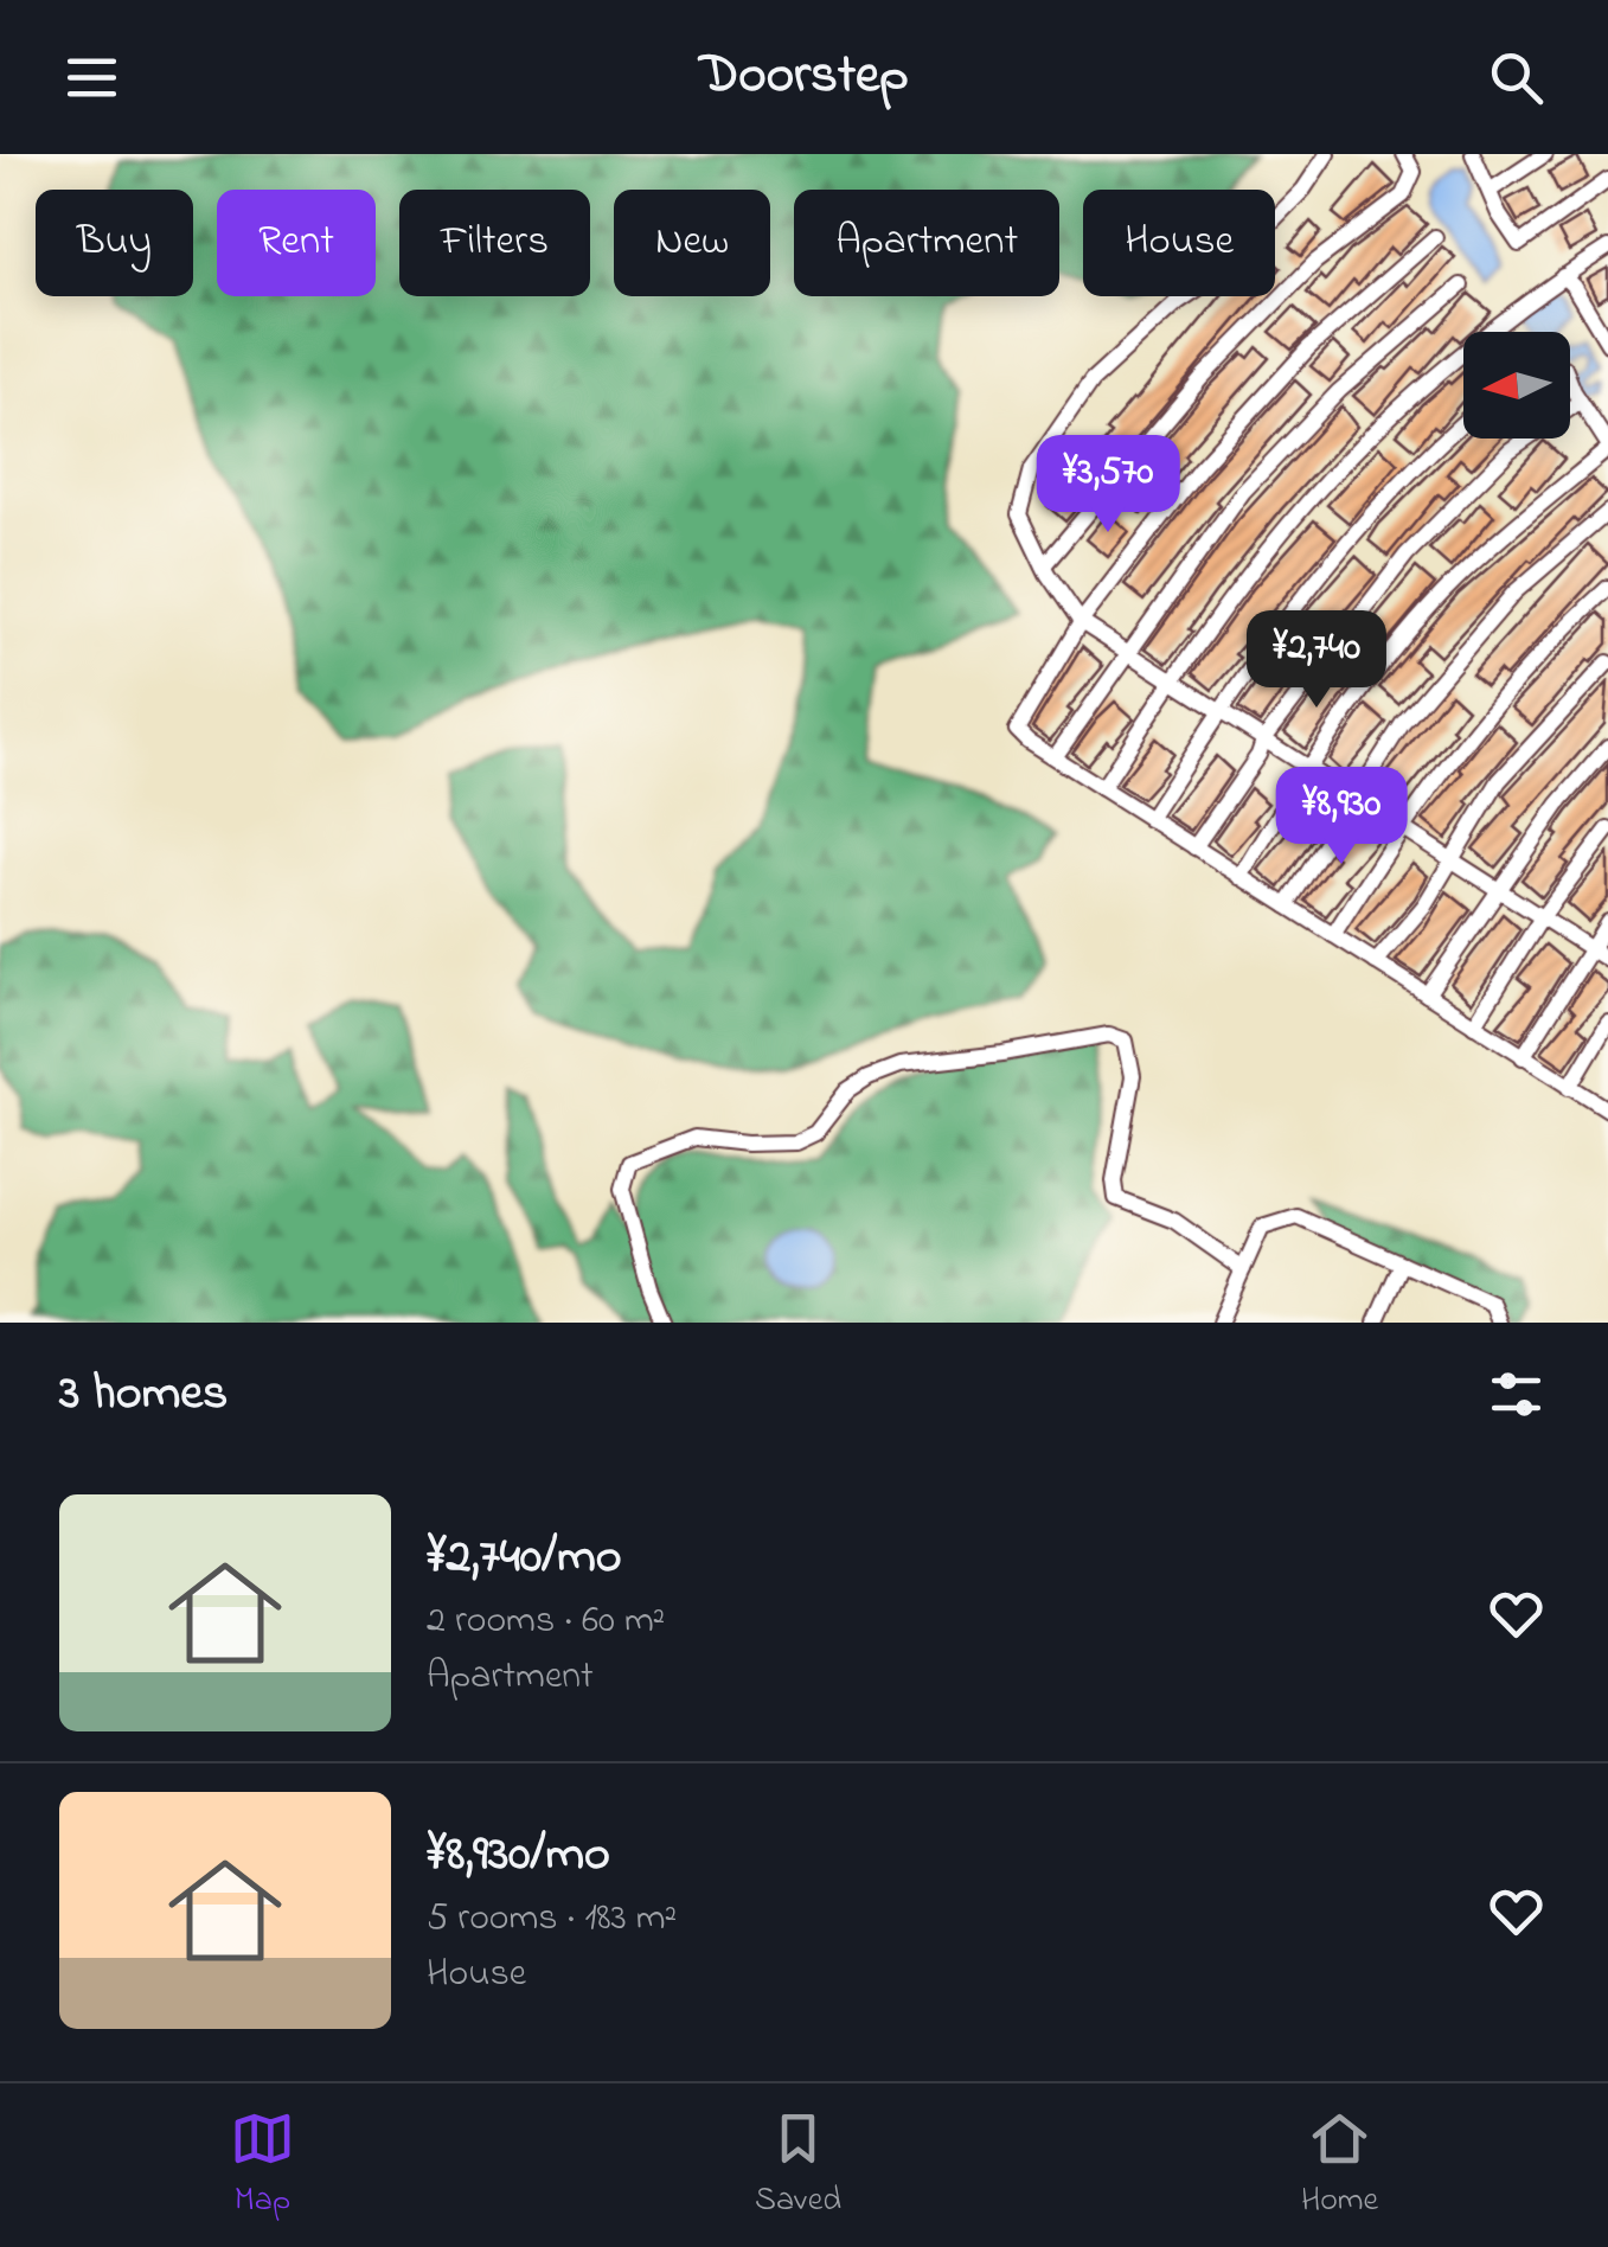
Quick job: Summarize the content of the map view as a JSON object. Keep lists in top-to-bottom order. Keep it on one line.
{"north":"left","page":{"header":"Doorstep","chip":["Buy","Rent","Filters","New","Apartment","House"],"price":["¥3,570","¥2,740","¥8,930"],"heading":"3 homes","list":[{"name":"¥2,740/mo","note":"2 rooms · 60 m² · Apartment"},{"name":"¥8,930/mo","note":"5 rooms · 183 m² · House"}],"tabs":["Map","Saved","Home"]}}
